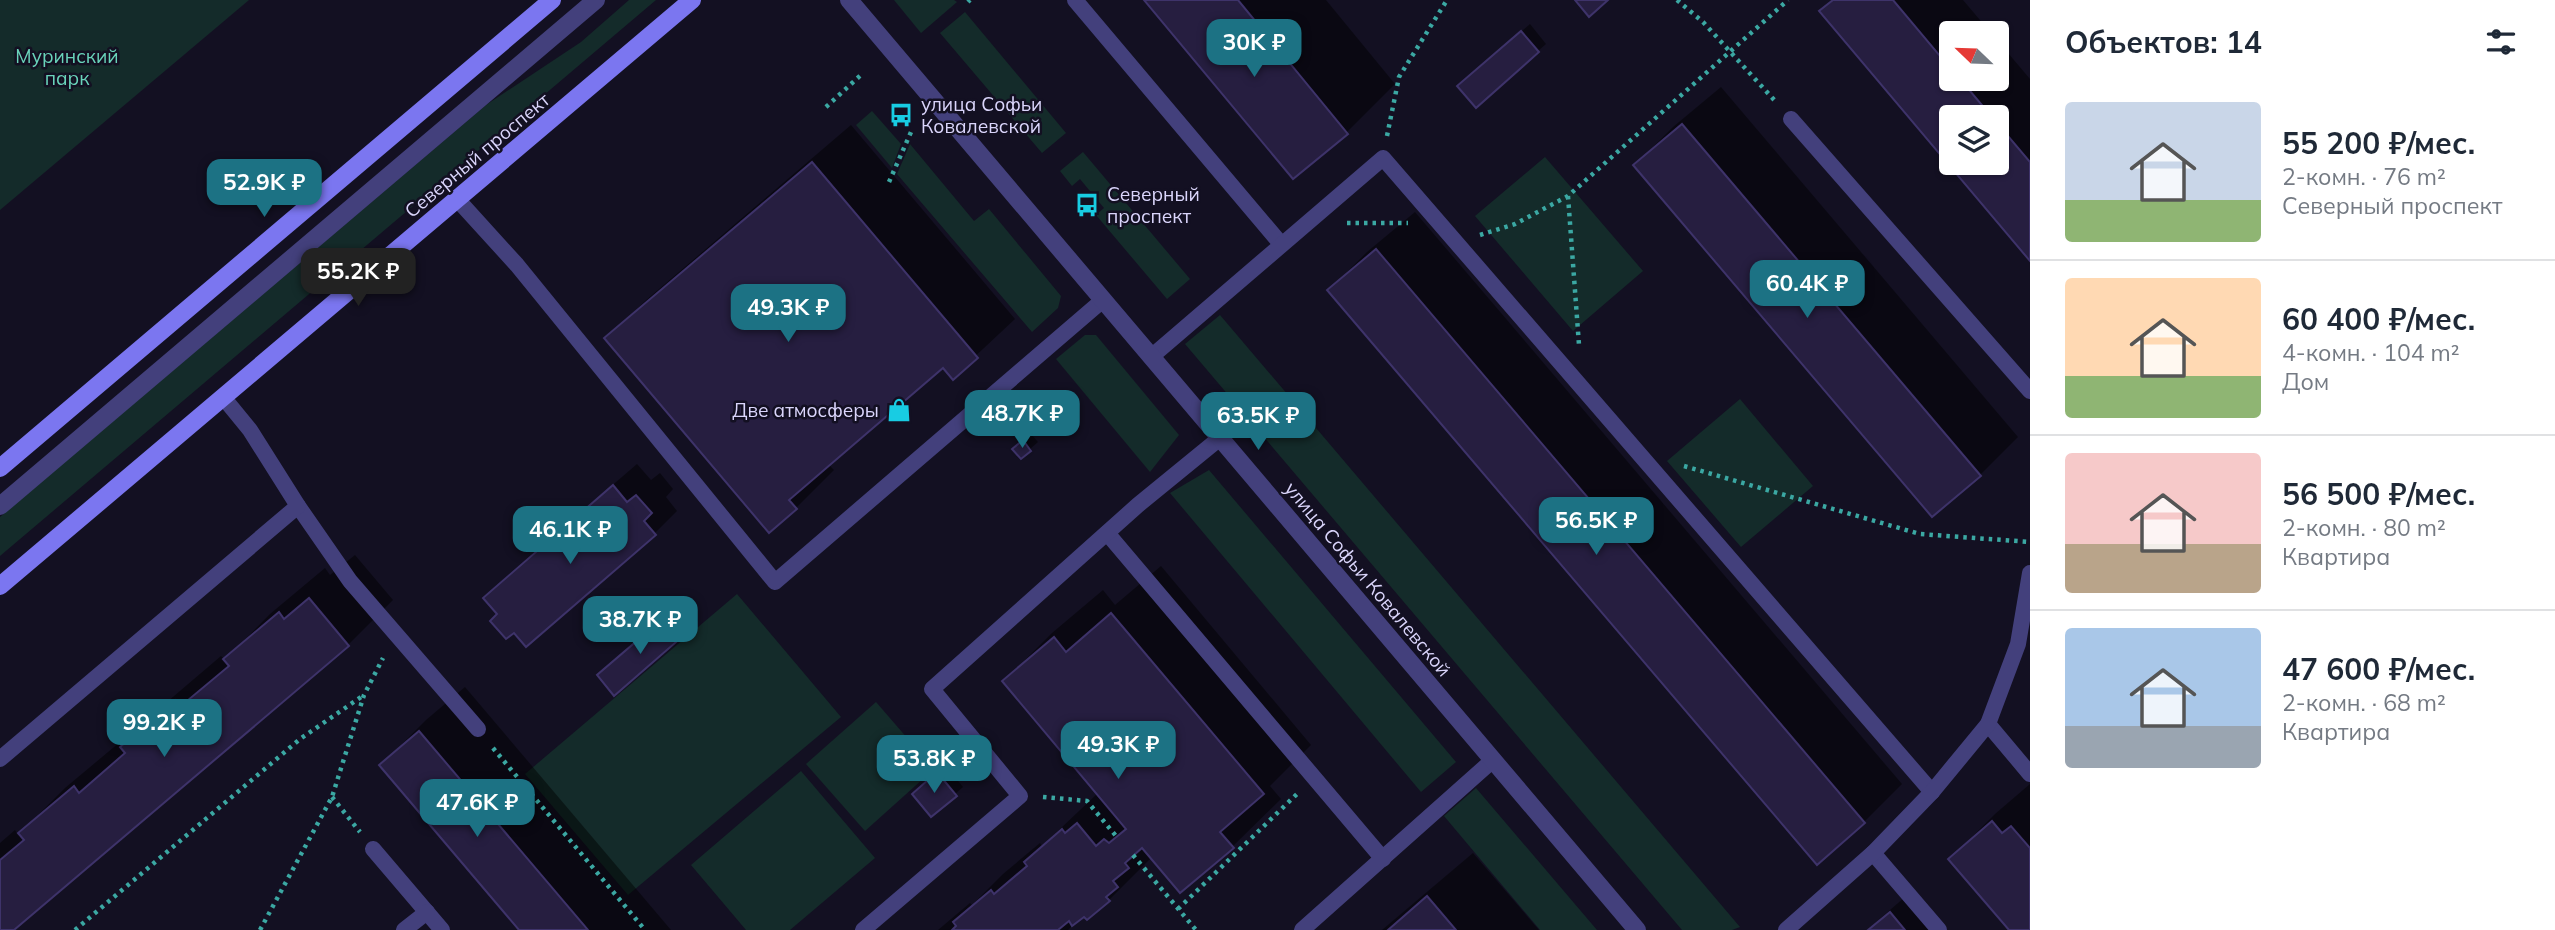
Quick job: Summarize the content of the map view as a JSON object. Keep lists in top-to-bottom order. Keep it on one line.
{"streets":{"main road":["Северный проспект"],"street":["улица Софьи Ковалевской"]},"parks":["Муринский парк"],"places":{"bus stop":["улица Софьи Ковалевской","Северный проспект"],"shop":["Две атмосферы"]},"north":"top left","page":{"heading":"Объектов: 14","price":["30K ₽","52.9K ₽","55.2K ₽","60.4K ₽","49.3K ₽","48.7K ₽","63.5K ₽","56.5K ₽","46.1K ₽","38.7K ₽","99.2K ₽","49.3K ₽","53.8K ₽","47.6K ₽"],"list":[{"name":"55 200 ₽/мес.","note":"2-комн. · 76 m² · Северный проспект"},{"name":"60 400 ₽/мес.","note":"4-комн. · 104 m² · Дом"},{"name":"56 500 ₽/мес.","note":"2-комн. · 80 m² · Квартира"},{"name":"47 600 ₽/мес.","note":"2-комн. · 68 m² · Квартира"}]}}
